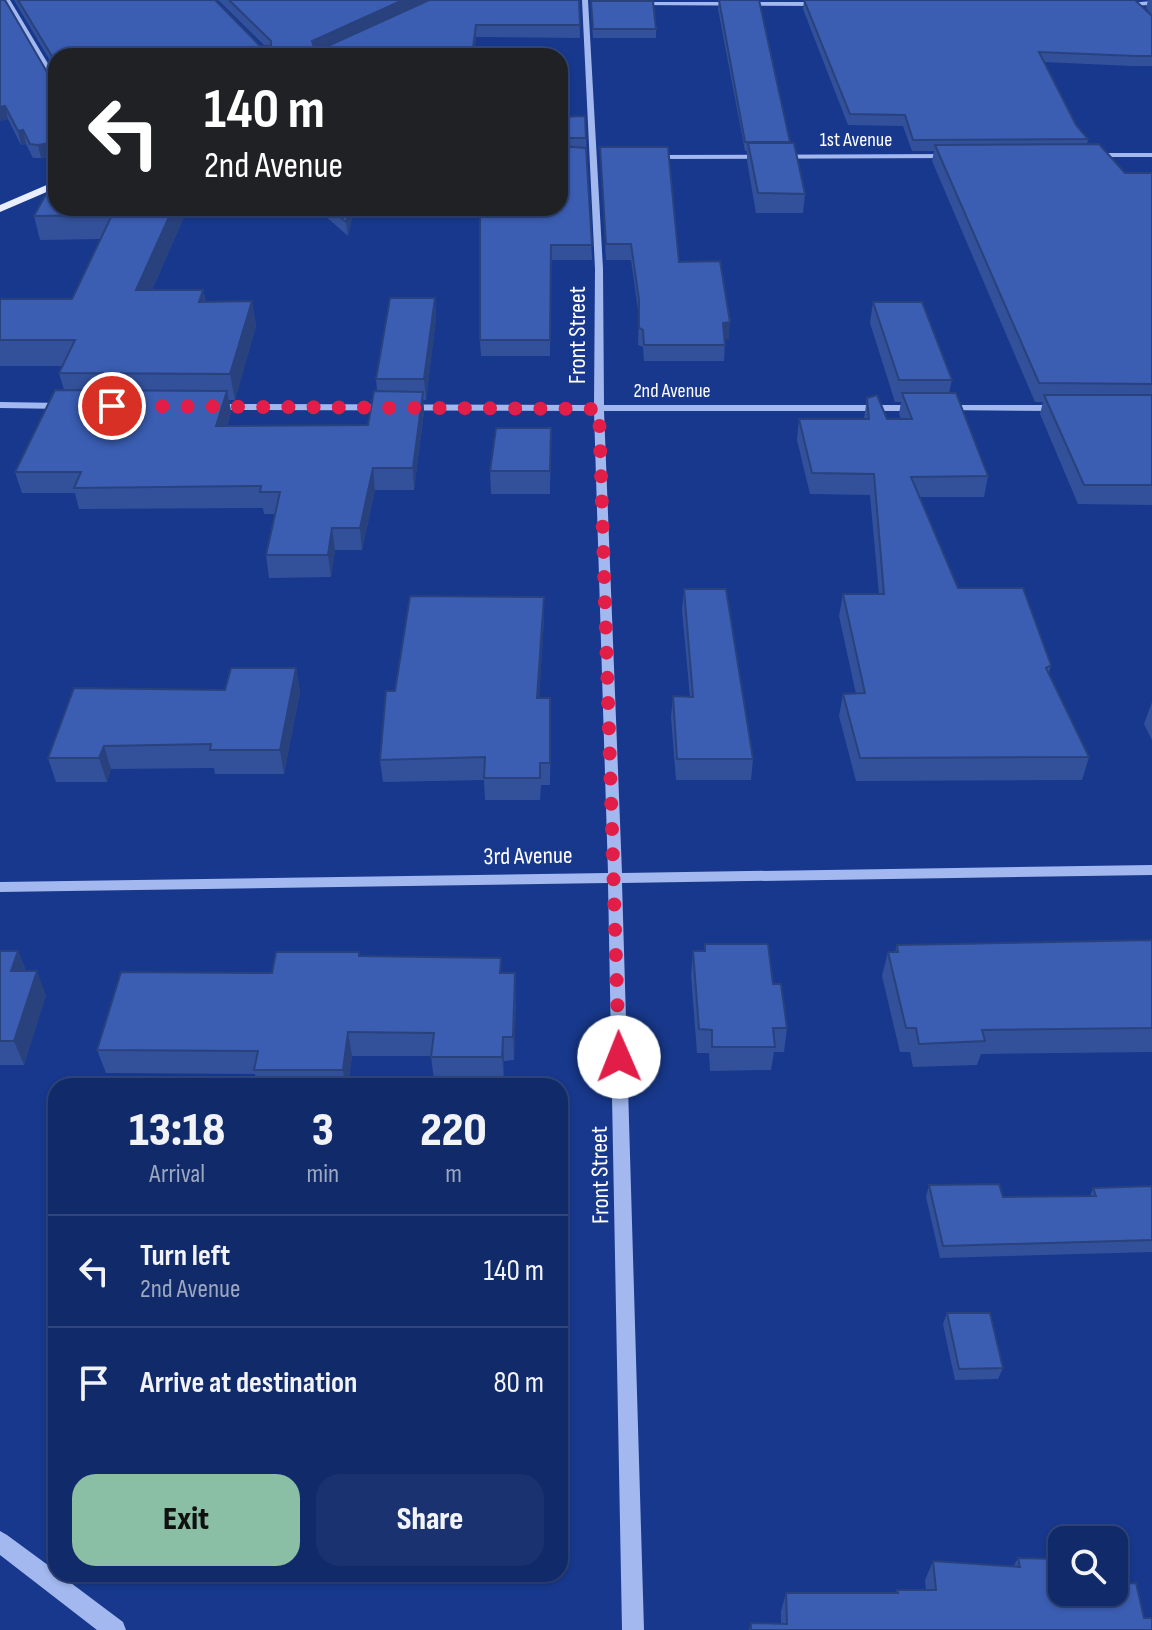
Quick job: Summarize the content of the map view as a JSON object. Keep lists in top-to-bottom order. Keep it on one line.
{"streets":{"street":["1st Avenue","Front Street","2nd Avenue","3rd Avenue"]},"crossings":[["Front Street","2nd Avenue"],["Front Street","3rd Avenue"]],"page":{"turn":["140 m","2nd Avenue"],"eta":["13:18","Arrival","3","min","220","m"],"list":[{"name":"Turn left","note":"2nd Avenue","value":"140 m"},{"name":"Arrive at destination","value":"80 m"}],"buttons":["Exit","Share"]}}
